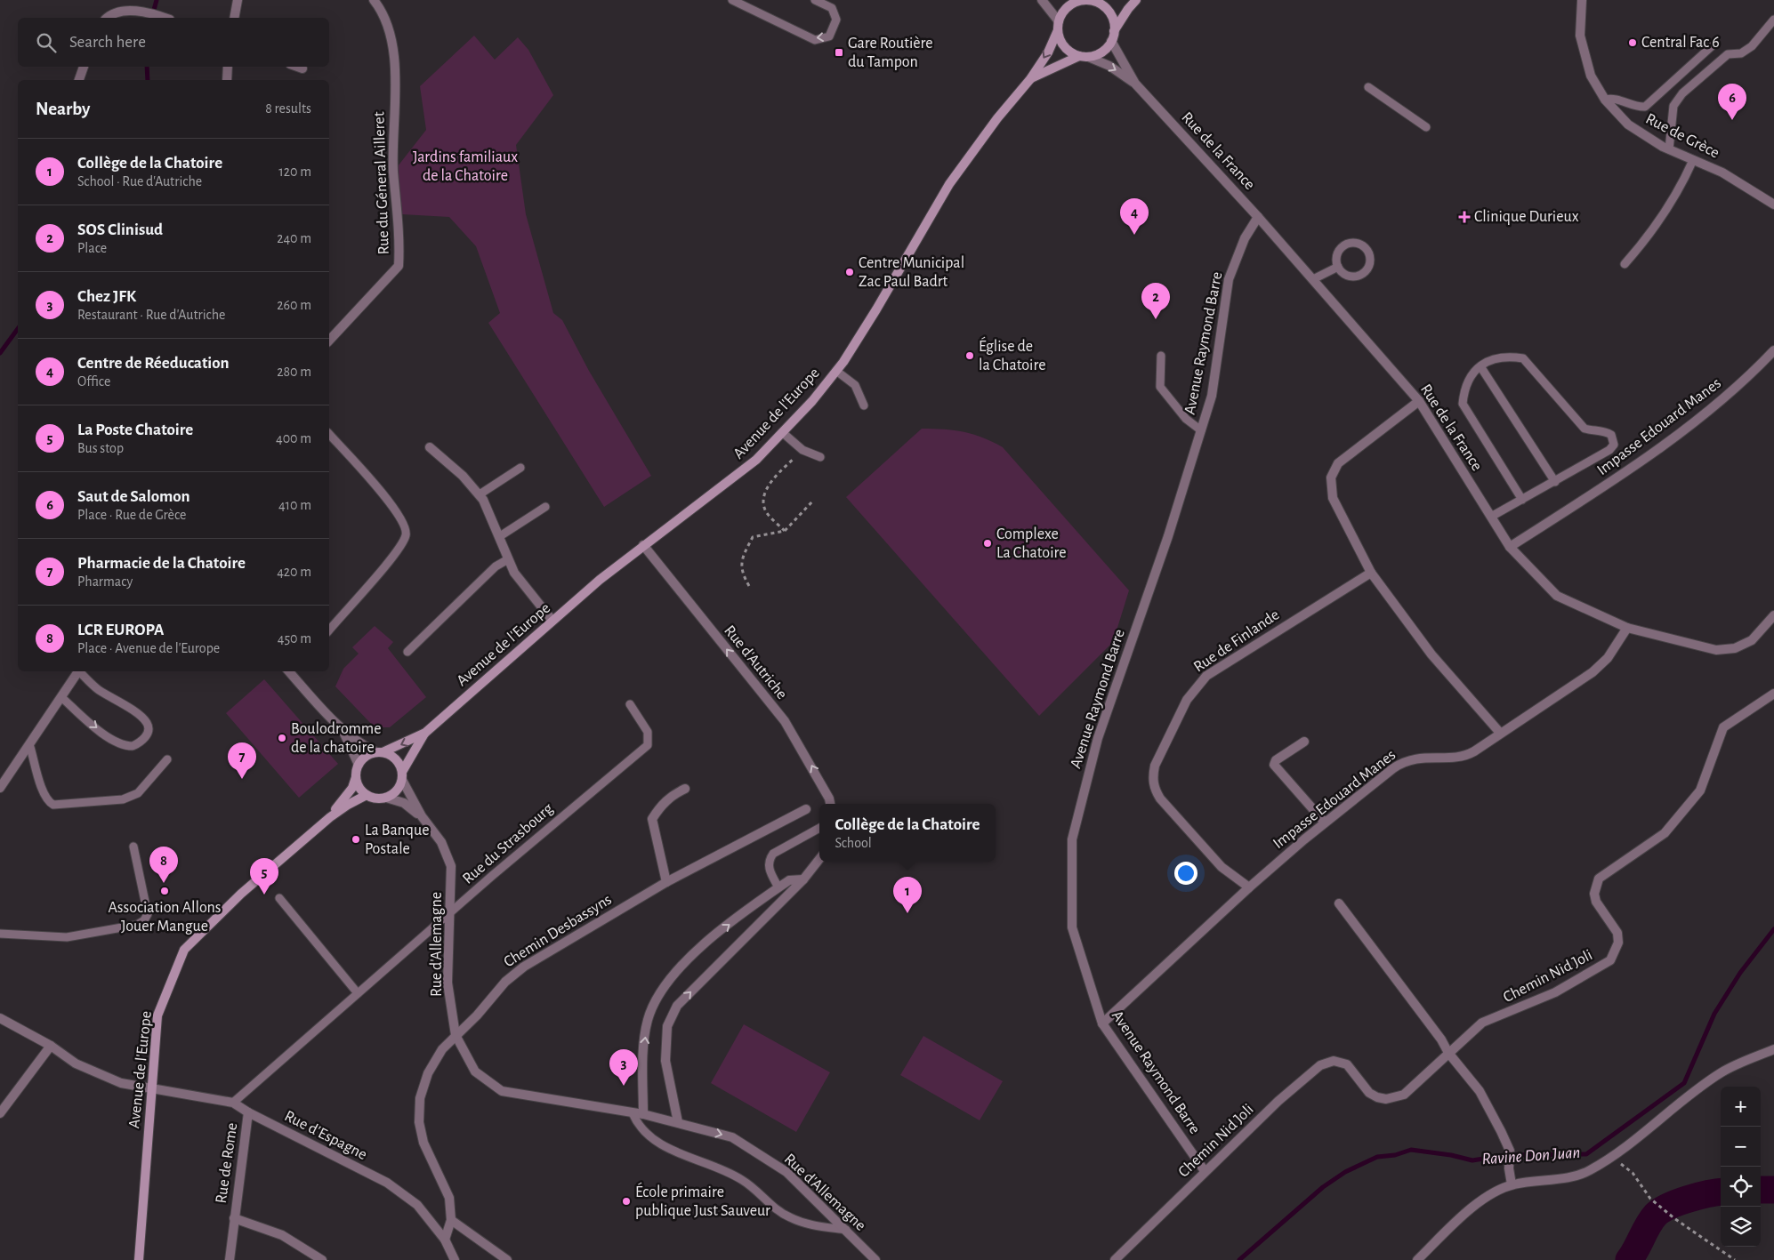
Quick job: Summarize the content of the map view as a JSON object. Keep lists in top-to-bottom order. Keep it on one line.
{"streets":{"street":["Rue de Grèce","Rue de la France","Rue du Géneral Ailleret","Avenue Raymond Barre","Avenue de l'Europe","Impasse Edouard Manes","Rue de Finlande","Rue d'Autriche","Chemin Desbassyns","Rue d'Allemagne","Chemin Nid Joli","Rue d'Espagne","Rue de Rome"],"lane":["Rue du Strasbourg"]},"crossings":[["Rue de la France","Avenue Raymond Barre"],["Rue de la France","Avenue de l'Europe"],["Rue de la France","Impasse Edouard Manes"],["Avenue Raymond Barre","Impasse Edouard Manes"],["Avenue Raymond Barre","Chemin Nid Joli"],["Avenue de l'Europe","Rue d'Autriche"],["Avenue de l'Europe","Rue d'Allemagne"],["Avenue de l'Europe","Rue d'Espagne"],["Impasse Edouard Manes","Rue de Finlande"],["Rue du Strasbourg","Rue d'Allemagne"],["Rue du Strasbourg","Rue d'Espagne"],["Chemin Desbassyns","Rue d'Allemagne"],["Rue d'Espagne","Rue de Rome"]],"one_way":["Rue d'Autriche"],"water":["Ravine Don Juan"],"parks":["Jardins familiaux de la Chatoire"],"places":{"other":["Central Fac 6","Centre Municipal Zac Paul Badrt","Église de la Chatoire","Complexe La Chatoire","Boulodromme de la chatoire","La Banque Postale","Association Allons Jouer Mangue","École primaire publique Just Sauveur"],"transit":["Gare Routière du Tampon"],"health":["Clinique Durieux"]},"page":{"search":"Search here","heading":["Nearby","8 results"],"pins":["6","4","2","7","8","5","1","3"],"list":[{"mark":"1","name":"Collège de la Chatoire","note":"School · Rue d'Autriche","value":"120 m"},{"mark":"2","name":"SOS Clinisud","note":"Place","value":"240 m"},{"mark":"3","name":"Chez JFK","note":"Restaurant · Rue d'Autriche","value":"260 m"},{"mark":"4","name":"Centre de Réeducation","note":"Office","value":"280 m"},{"mark":"5","name":"La Poste Chatoire","note":"Bus stop","value":"400 m"},{"mark":"6","name":"Saut de Salomon","note":"Place · Rue de Grèce","value":"410 m"},{"mark":"7","name":"Pharmacie de la Chatoire","note":"Pharmacy","value":"420 m"},{"mark":"8","name":"LCR EUROPA","note":"Place · Avenue de l'Europe","value":"450 m"}],"popup":["Collège de la Chatoire","School"],"map_buttons":["+","−"]}}
